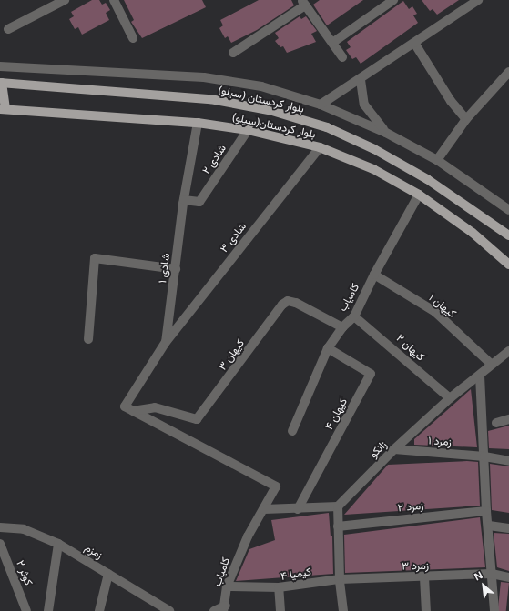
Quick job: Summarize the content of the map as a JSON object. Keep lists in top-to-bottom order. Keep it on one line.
{"streets":{"main road":["بلوار کردستان (سیلو)","بلوار کردستان(سیلو)"],"street":["شادی ۲","شادی ۳","شادی ۱","کامیاب","کیهان ۱","کیهان ۲","کیهان ۳","کیهان ۴","زمرد ۱","زانکو","زمرد ۲","زمزم","زمرد ۳","کوثر ۲","کیمیا ۴"]},"crossings":[["بلوار کردستان(سیلو)","شادی ۲"],["بلوار کردستان(سیلو)","شادی ۳"],["بلوار کردستان(سیلو)","شادی ۱"],["بلوار کردستان(سیلو)","کامیاب"],["شادی ۲","شادی ۱"],["شادی ۳","شادی ۱"],["شادی ۱","کامیاب"],["شادی ۱","کیهان ۳"],["کامیاب","کیهان ۱"],["کامیاب","کیهان ۲"],["کامیاب","کیهان ۳"],["کامیاب","کیهان ۴"],["کیهان ۱","زانکو"],["کیهان ۲","زانکو"],["زمرد ۱","زانکو"],["زمرد ۳","کیمیا ۴"]],"north":"top left"}
